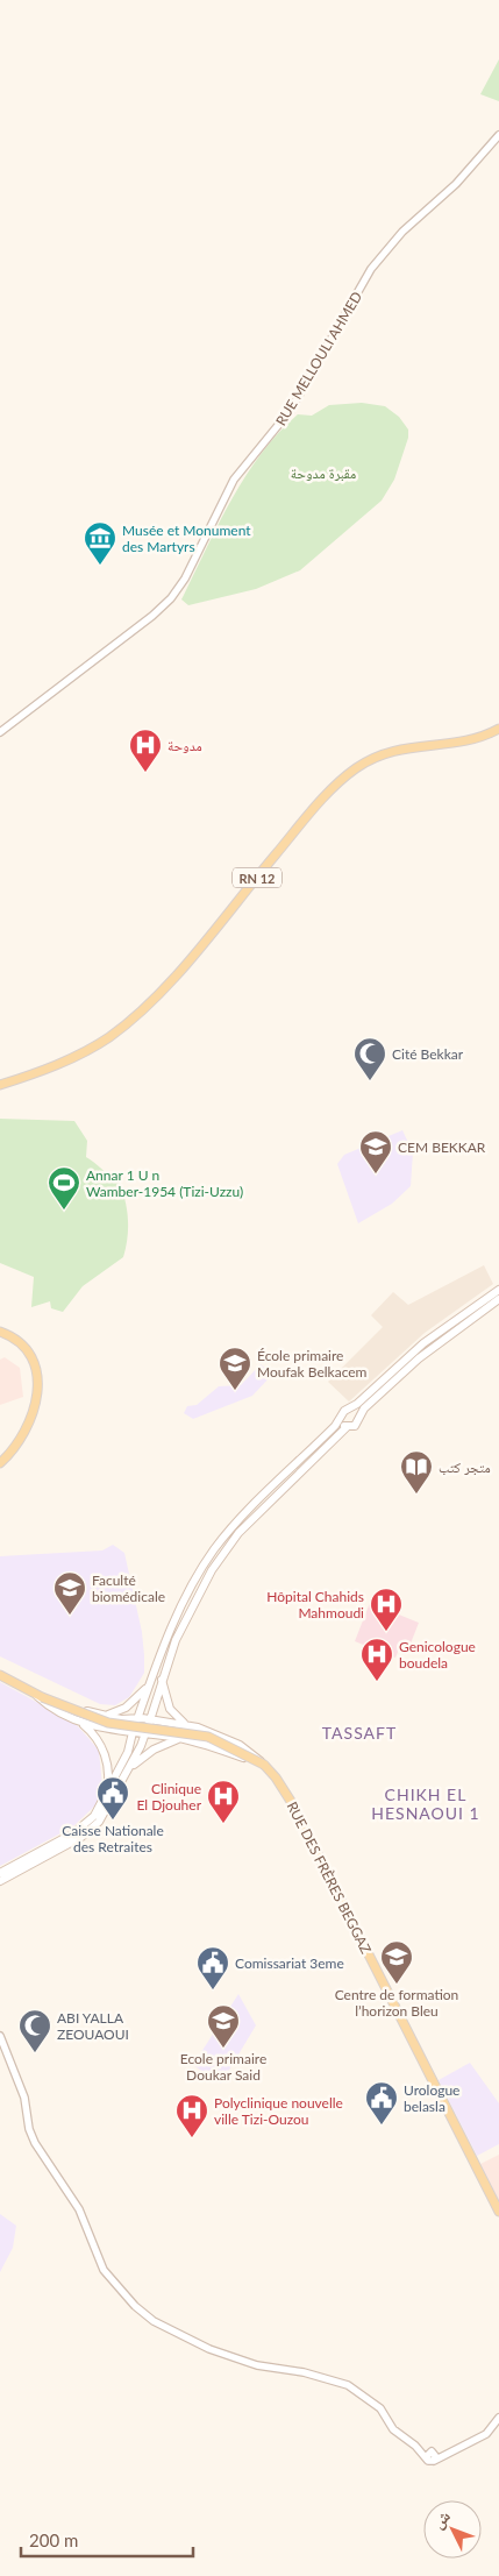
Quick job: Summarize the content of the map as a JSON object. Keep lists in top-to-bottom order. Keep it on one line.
{"streets":{"main road":["RN 12","RUE DES FRÈRES BEGGAZ"],"street":["RUE MELLOULI AHMED"]},"districts":["TASSAFT","CHIKH EL HESNAOUI 1"],"parks":["مقبرة مدوحة"],"places":{"museum":["Musée et Monument des Martyrs"],"hospital":["مدوحة","Hôpital Chahids Mahmoudi","Genicologue boudela","Clinique El Djouher","Polyclinique nouvelle ville Tizi-Ouzou"],"mosque":["Cité Bekkar","ABI YALLA ZEOUAOUI"],"school or university":["CEM BEKKAR","École primaire Moufak Belkacem","Faculté biomédicale","Centre de formation l’horizon Bleu","Ecole primaire Doukar Said"],"sports":["Annar 1 U n Wamber-1954 (Tizi-Uzzu)"],"library":["متجر كتب"],"public building":["Caisse Nationale des Retraites","Comissariat 3eme","Urologue belasla"]},"scale_bar":"200 m","north":"top left"}
